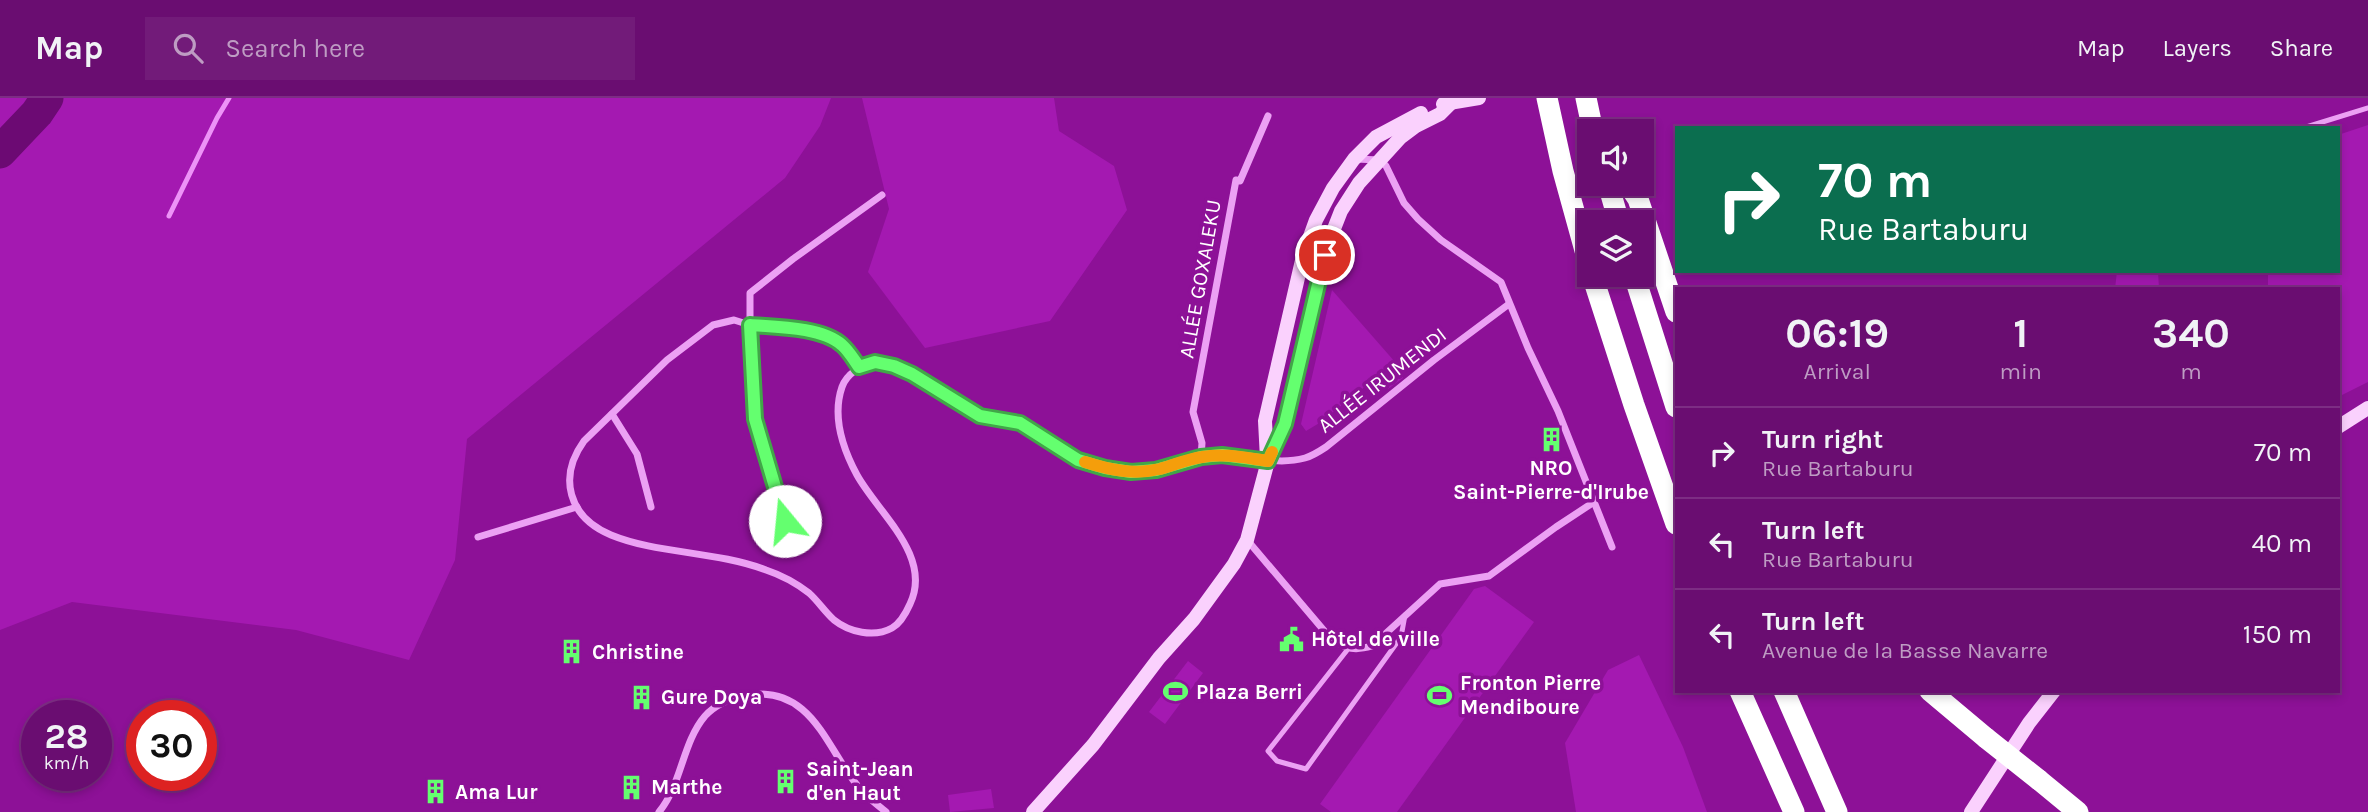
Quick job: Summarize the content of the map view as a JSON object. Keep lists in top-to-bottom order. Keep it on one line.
{"streets":{"street":["ALLÉE GOXALEKU","ALLÉE IRUMENDI"]},"crossings":[["ALLÉE GOXALEKU","ALLÉE IRUMENDI"]],"places":{"building":["NRO Saint-Pierre-d'Irube","Christine","Gure Doya","Saint-Jean d'en Haut","Marthe","Ama Lur"],"public building":["Hôtel de ville"],"sports":["Plaza Berri","Fronton Pierre Mendiboure"]},"page":{"header":"Map","search":"Search here","nav":["Map","Layers","Share"],"turn":["70 m","Rue Bartaburu"],"eta":["06:19","Arrival","1","min","340","m"],"list":[{"name":"Turn right","note":"Rue Bartaburu","value":"70 m"},{"name":"Turn left","note":"Rue Bartaburu","value":"40 m"},{"name":"Turn left","note":"Avenue de la Basse Navarre","value":"150 m"}],"speed":"28 km/h","limit":"30"}}
